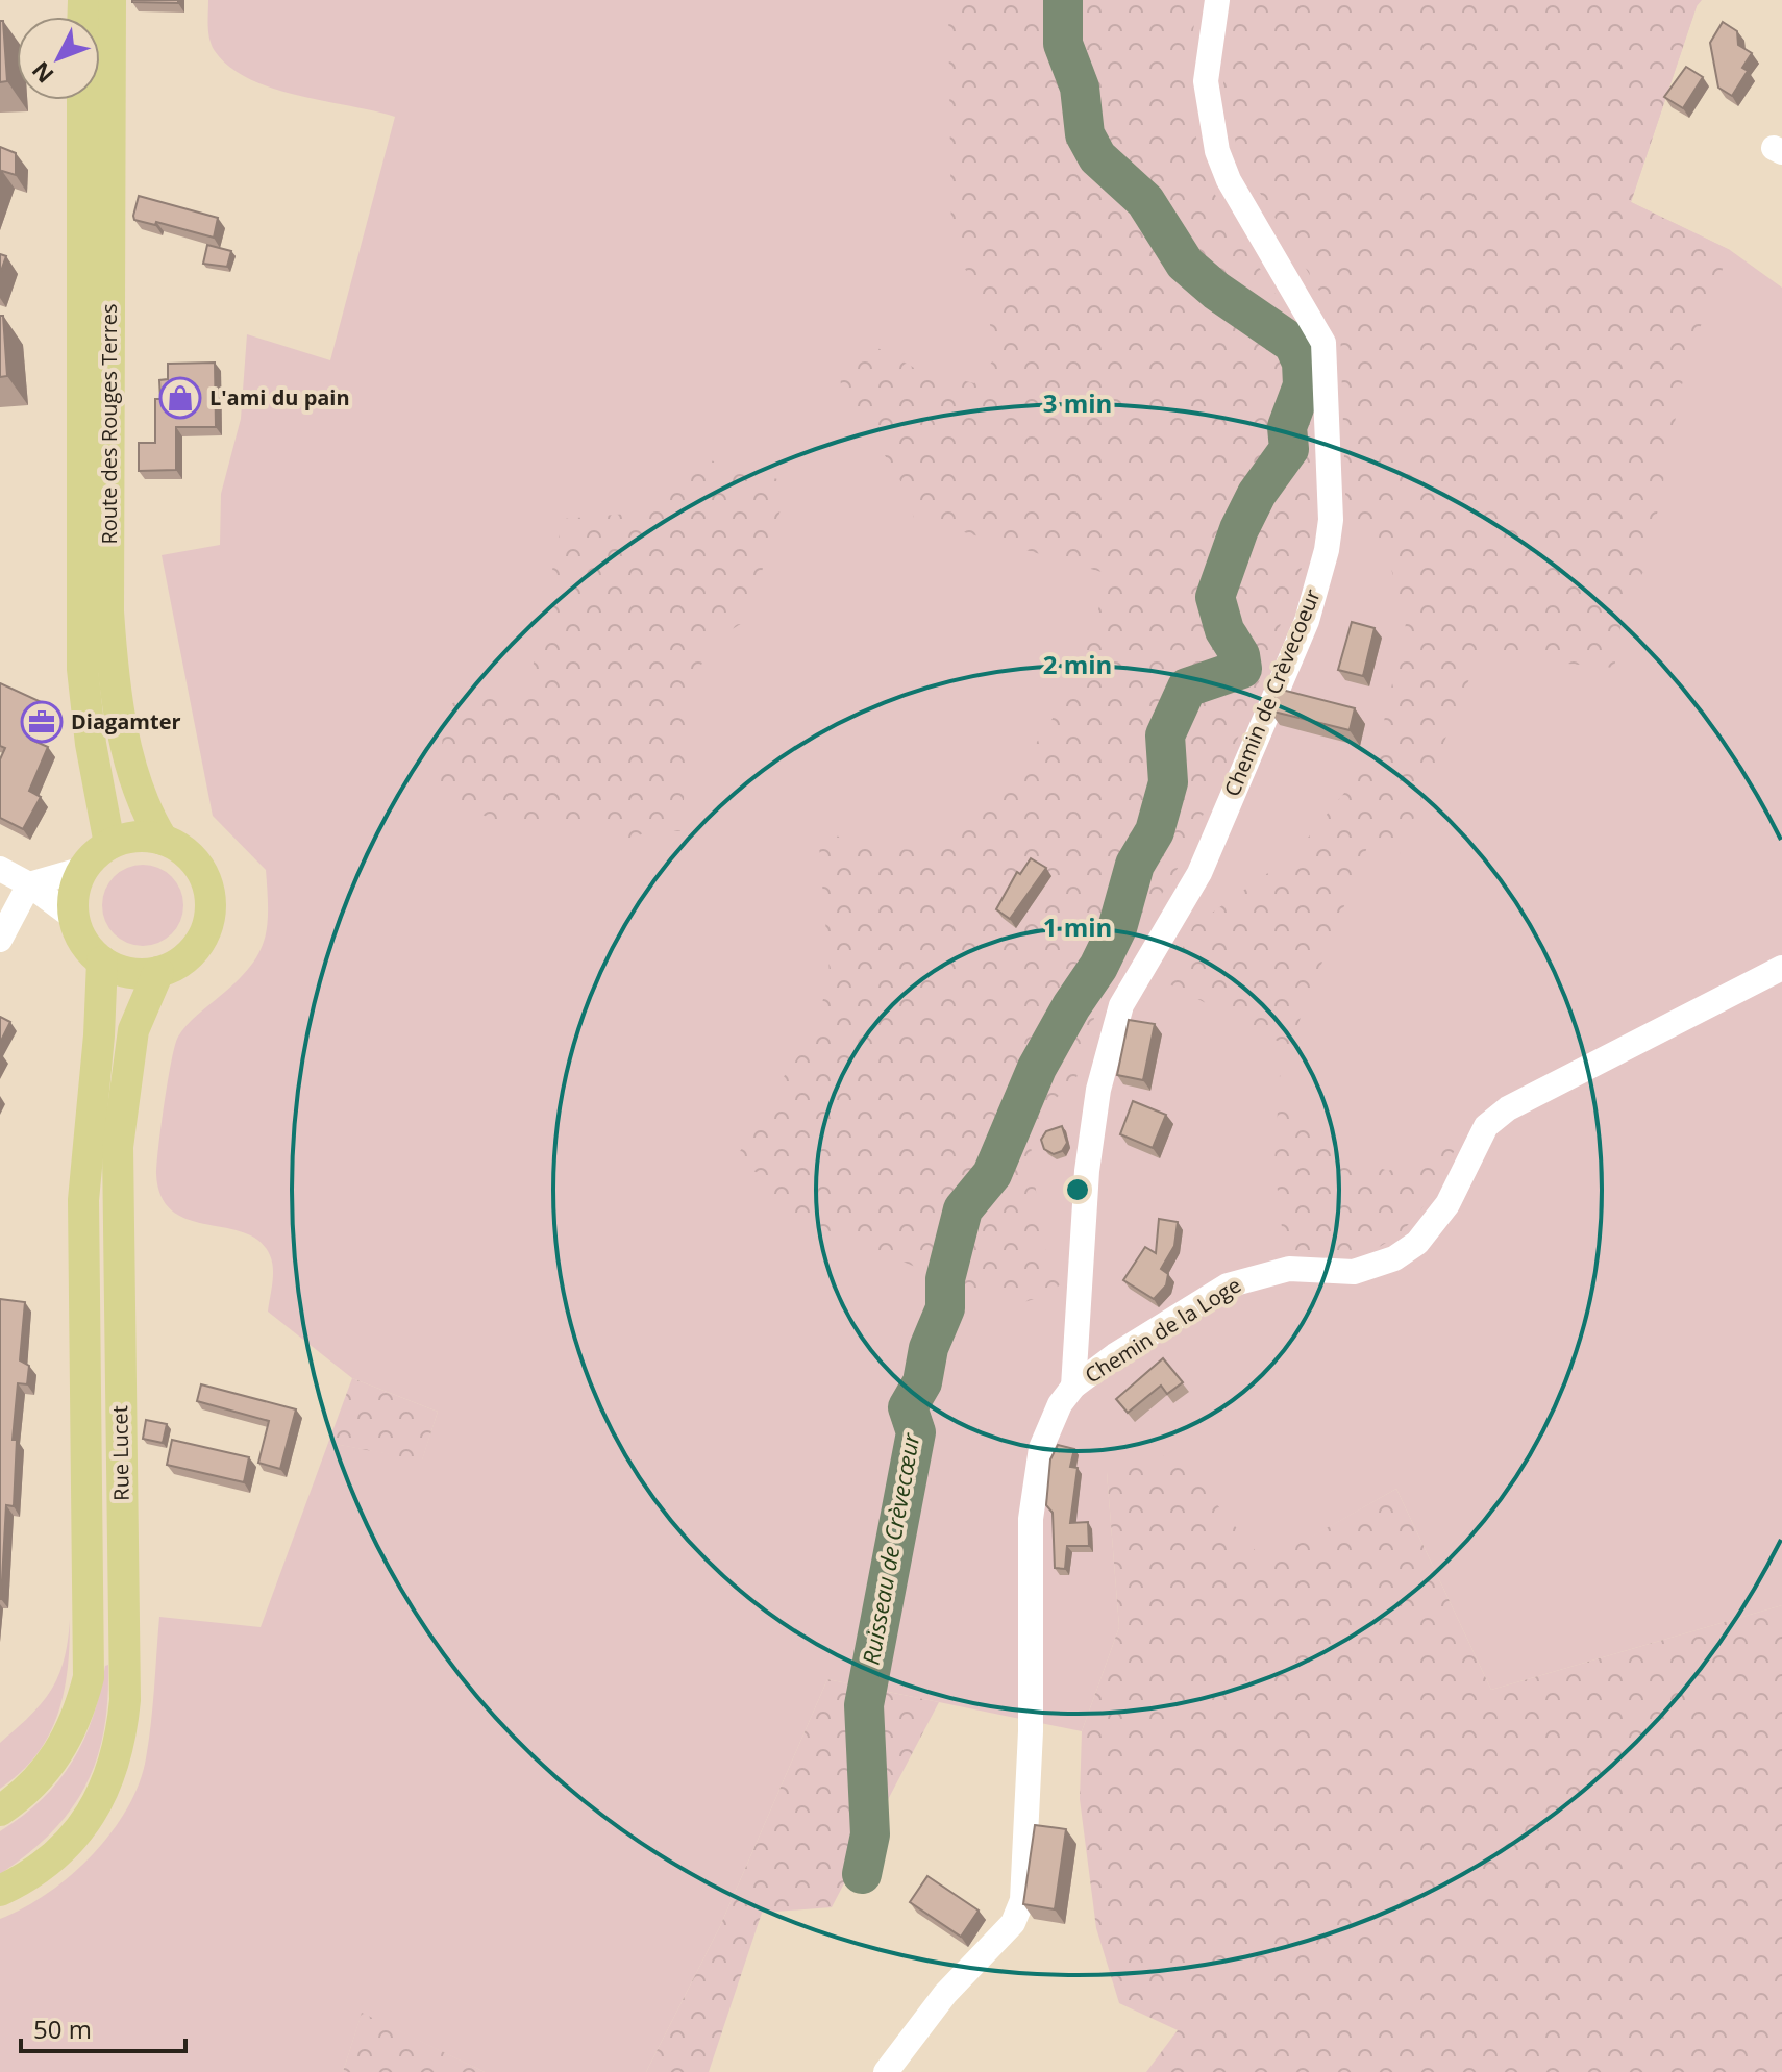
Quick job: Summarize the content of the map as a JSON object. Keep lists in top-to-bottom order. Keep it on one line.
{"streets":{"main road":["Route des Rouges Terres","Rue Lucet"],"street":["Chemin de Crèvecoeur","Chemin de la Loge"]},"crossings":[["Route des Rouges Terres","Rue Lucet"],["Chemin de Crèvecoeur","Chemin de la Loge"]],"water":["Ruisseau de Crèvecœur"],"places":{"shop":["L'ami du pain"],"office":["Diagamter"]},"scale_bar":"50 m","north":"bottom left","rings":["3 min","2 min","1 min"]}
